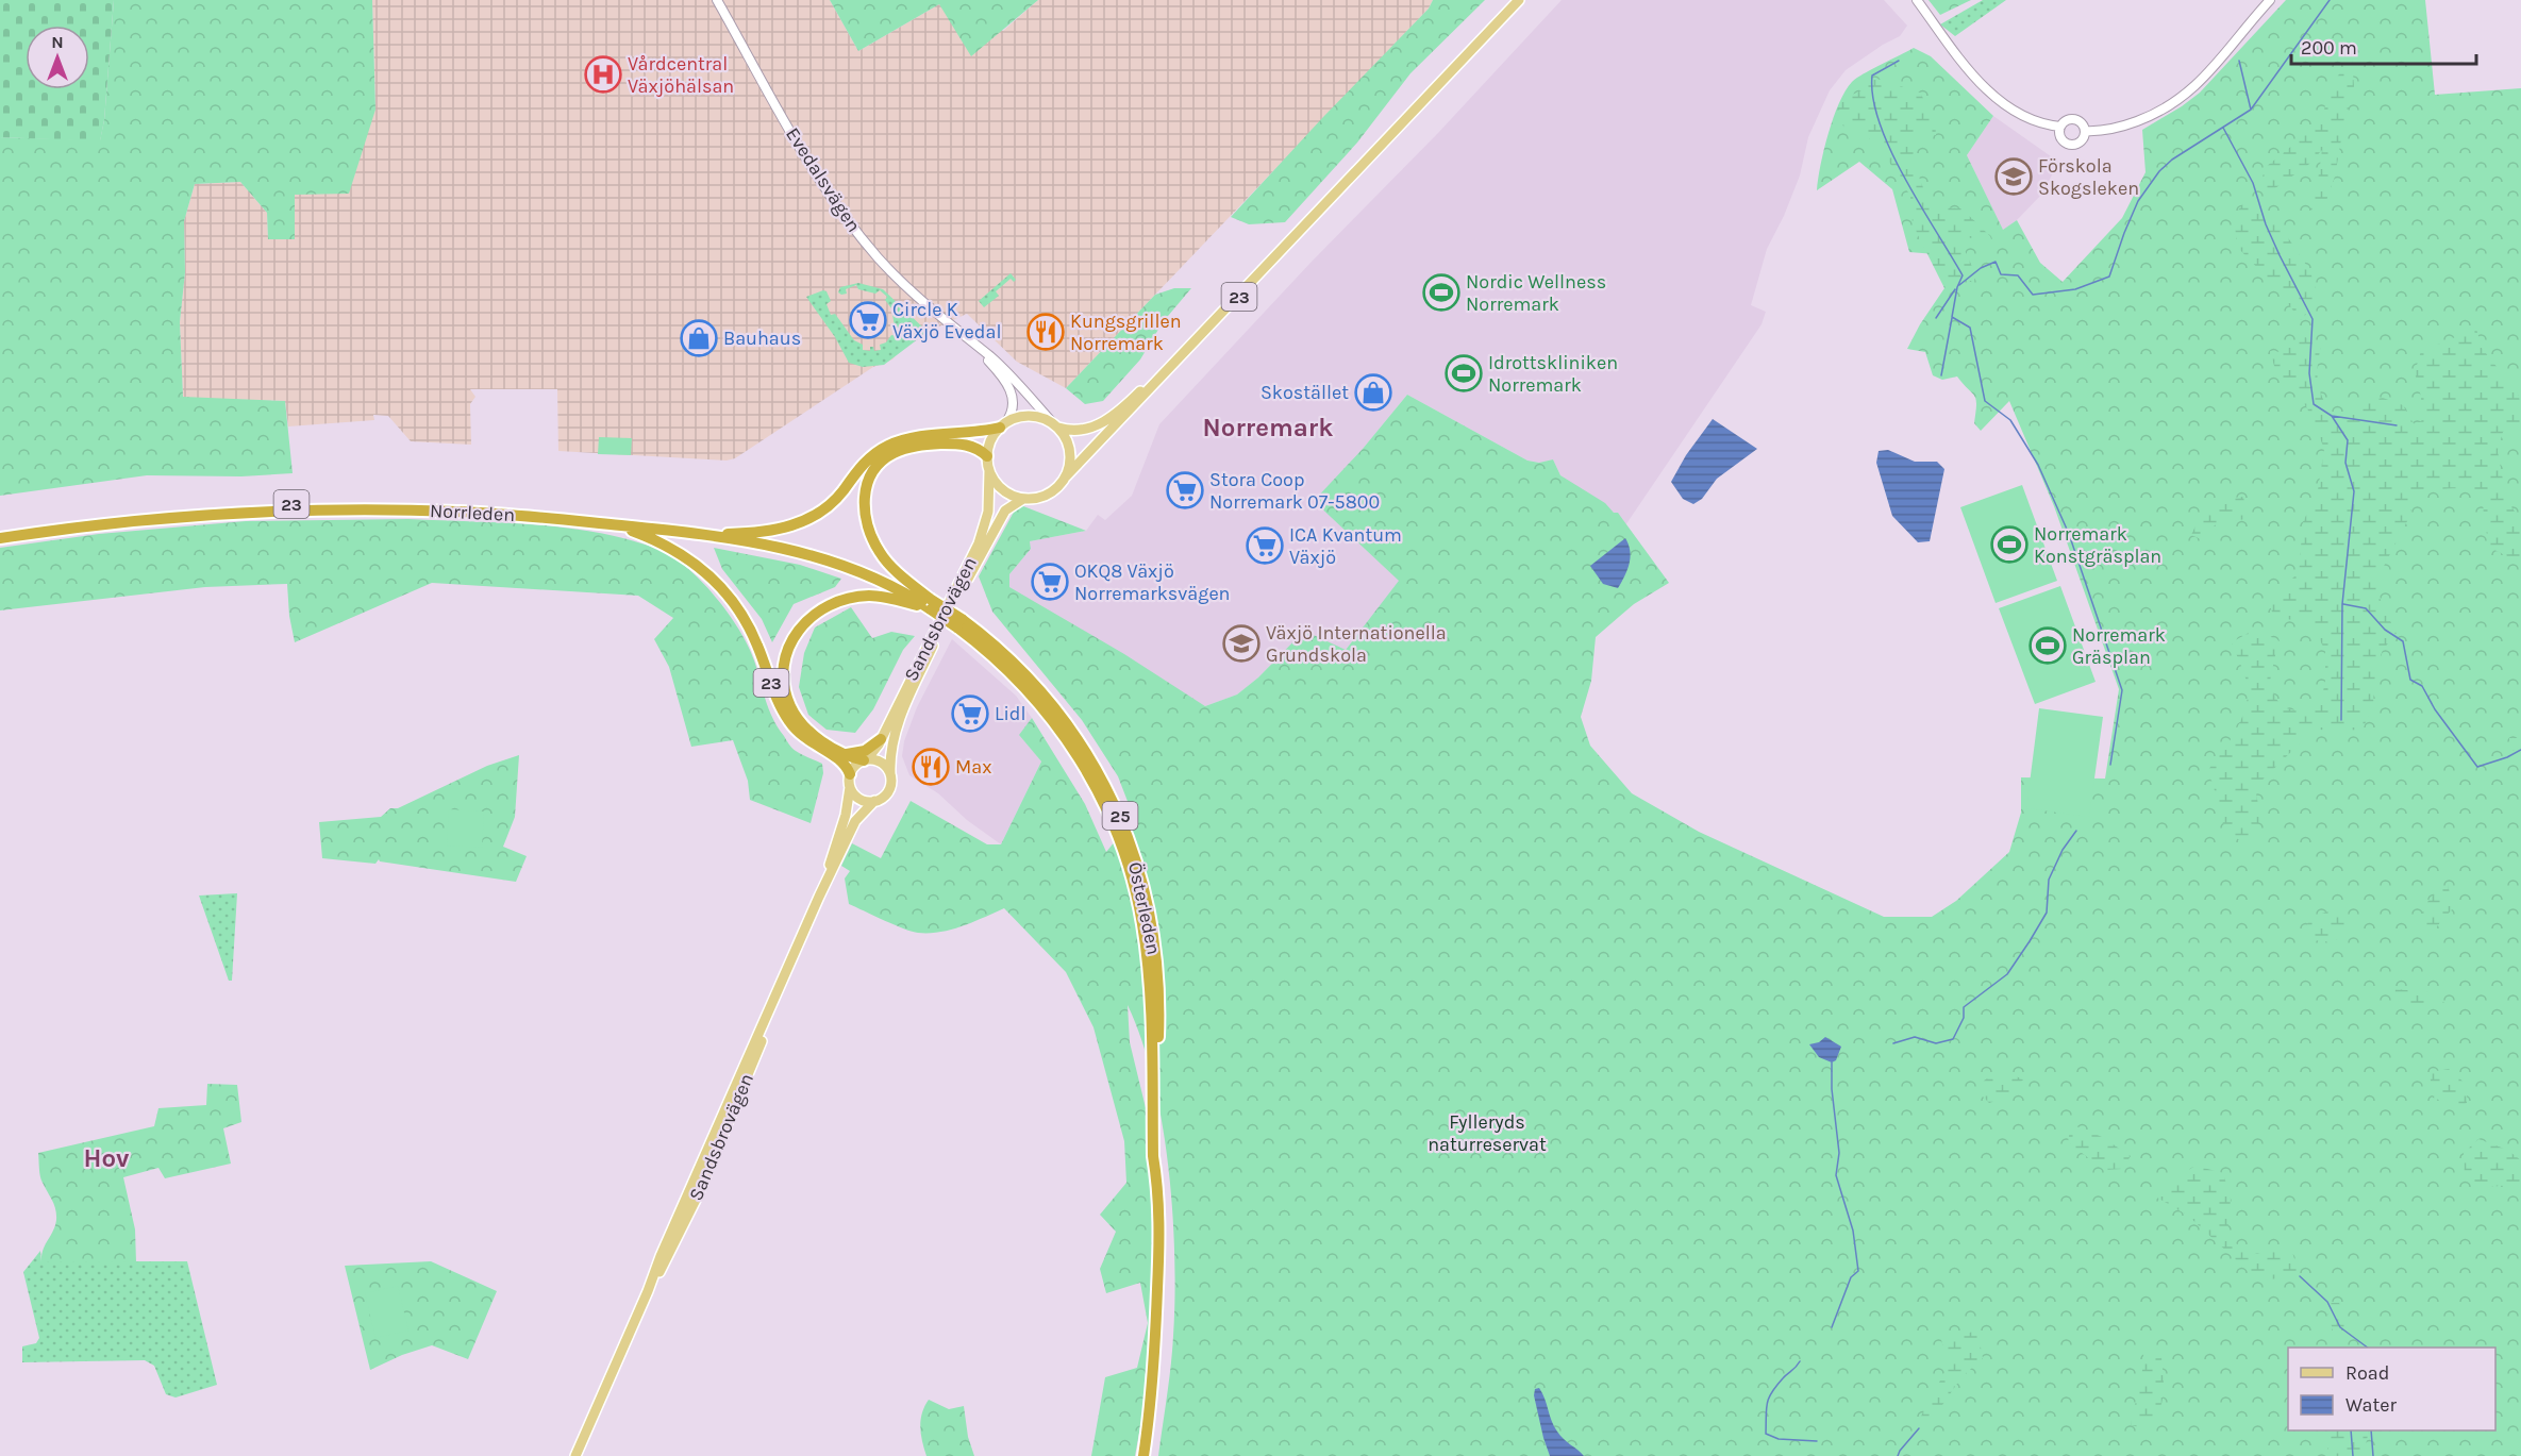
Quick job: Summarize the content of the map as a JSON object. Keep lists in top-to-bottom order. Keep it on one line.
{"streets":{"highway":["23","Norrleden","25","Österleden"],"main road":["Sandsbrovägen"],"street":["Evedalsvägen"]},"crossings":[["Evedalsvägen","23"],["Evedalsvägen","Sandsbrovägen"],["23","Norrleden"],["23","Sandsbrovägen"],["Norrleden","Österleden"]],"districts":["Norremark","Hov"],"parks":["Fylleryds naturreservat"],"places":{"hospital":["Vårdcentral Växjöhälsan"],"school or university":["Förskola Skogsleken","Växjö Internationella Grundskola"],"sports":["Nordic Wellness Norremark","Idrottskliniken Norremark","Norremark Konstgräsplan","Norremark Gräsplan"],"supermarket":["Circle K Växjö Evedal","Stora Coop Norremark 07-5800","ICA Kvantum Växjö","OKQ8 Växjö Norremarksvägen","Lidl"],"restaurant":["Kungsgrillen Norremark","Max"],"shop":["Bauhaus","Skostället"]},"legend":["Road","Water"],"scale_bar":"200 m","north":"top"}
